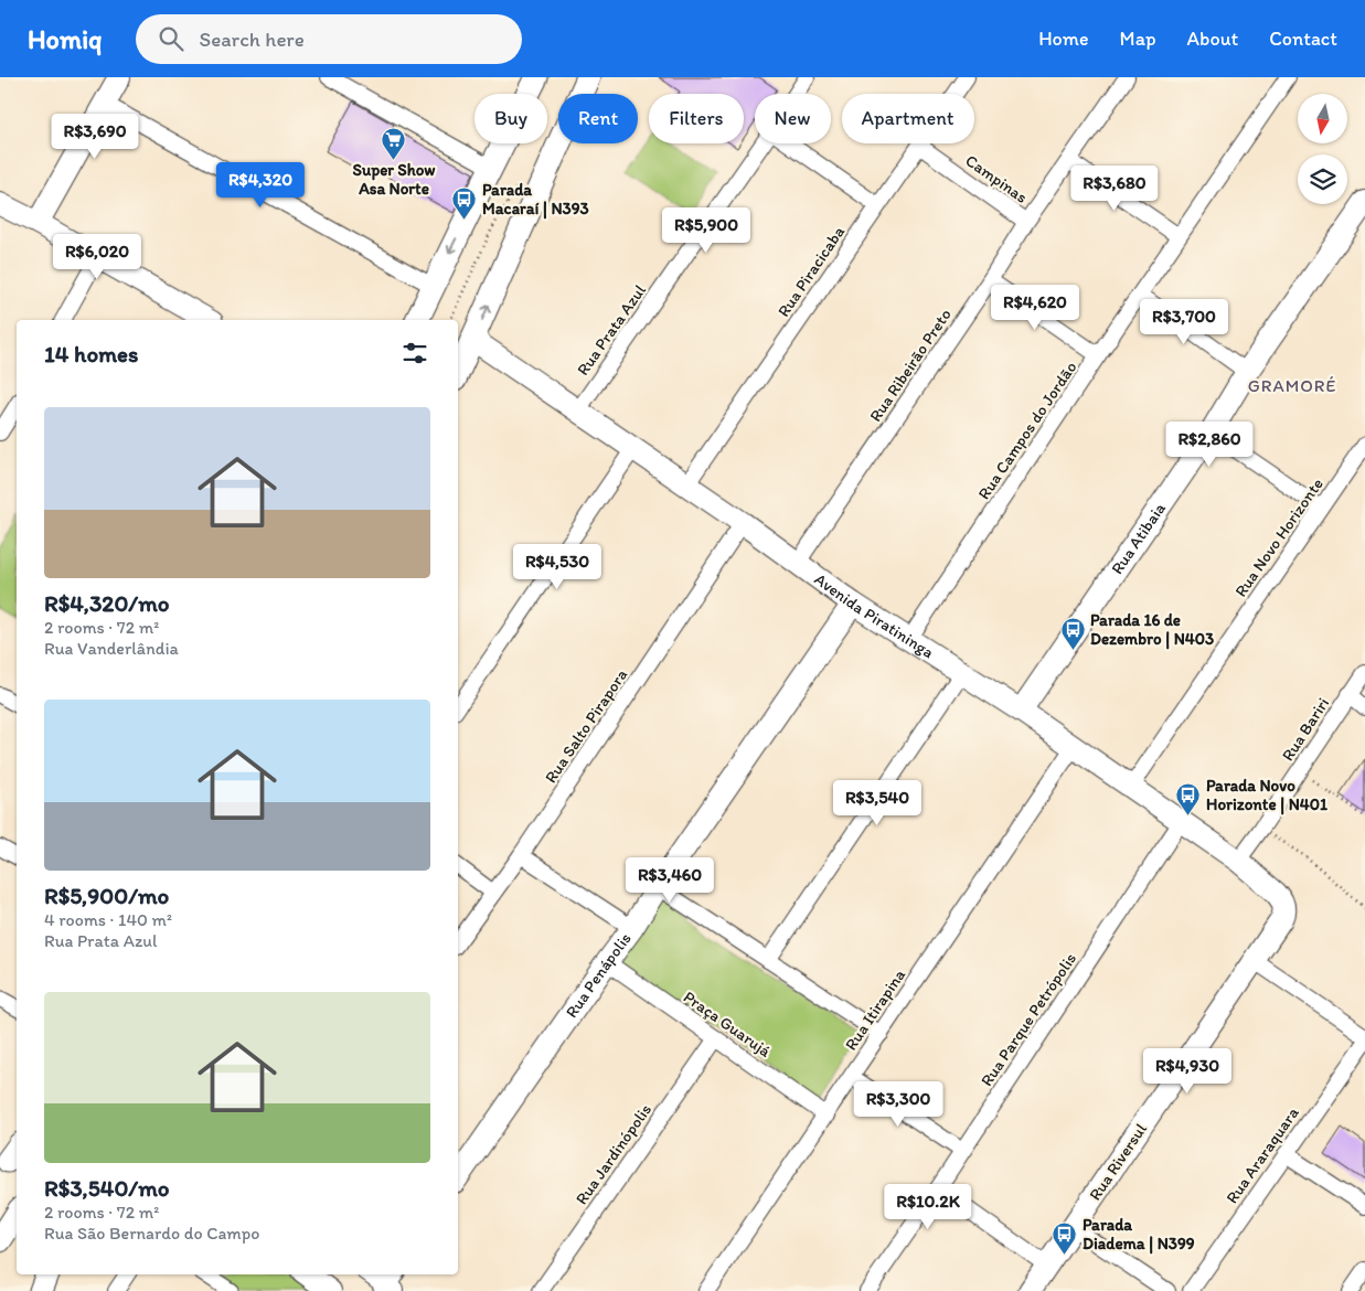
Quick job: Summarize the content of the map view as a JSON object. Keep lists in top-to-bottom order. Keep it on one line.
{"streets":{"street":["Campinas","Rua Piracicaba","Rua Prata Azul","Rua Ribeirão Preto","Rua Campos do Jordão","Rua Novo Horizonte","Rua Atibaia","Avenida Piratininga","Rua Salto Pirapora","Rua Bariri","Rua Penápolis","Rua Itirapina","Rua Parque Petrópolis","Praça Guarujá","Rua Jardinópolis","Rua Araraquara","Rua Riversul"]},"crossings":[["Campinas","Rua Piracicaba"],["Campinas","Rua Ribeirão Preto"],["Rua Piracicaba","Avenida Piratininga"],["Rua Prata Azul","Avenida Piratininga"],["Rua Ribeirão Preto","Avenida Piratininga"],["Rua Campos do Jordão","Avenida Piratininga"],["Rua Novo Horizonte","Avenida Piratininga"],["Rua Atibaia","Avenida Piratininga"],["Avenida Piratininga","Rua Salto Pirapora"],["Avenida Piratininga","Rua Bariri"],["Avenida Piratininga","Rua Penápolis"],["Avenida Piratininga","Rua Itirapina"],["Avenida Piratininga","Rua Parque Petrópolis"],["Avenida Piratininga","Rua Riversul"],["Rua Penápolis","Praça Guarujá"],["Rua Itirapina","Praça Guarujá"],["Praça Guarujá","Rua Jardinópolis"]],"districts":["GRAMORÉ"],"places":{"supermarket":["Super Show Asa Norte"],"bus stop":["Parada Macaraí | N393","Parada 16 de Dezembro | N403","Parada Novo Horizonte | N401","Parada Diadema | N399"]},"north":"bottom","page":{"header":"Homiq","search":"Search here","nav":["Home","Map","About","Contact"],"chip":["Buy","Rent","Filters","New","Apartment"],"price":["R$3,690","R$4,320","R$3,680","R$5,900","R$6,020","R$4,620","R$3,700","R$2,860","R$4,530","R$3,540","R$3,460","R$4,930","R$3,300","R$10.2K"],"heading":"14 homes","list":[{"name":"R$4,320/mo","note":"2 rooms · 72 m² · Rua Vanderlândia"},{"name":"R$5,900/mo","note":"4 rooms · 140 m² · Rua Prata Azul"},{"name":"R$3,540/mo","note":"2 rooms · 72 m² · Rua São Bernardo do Campo"}]}}
